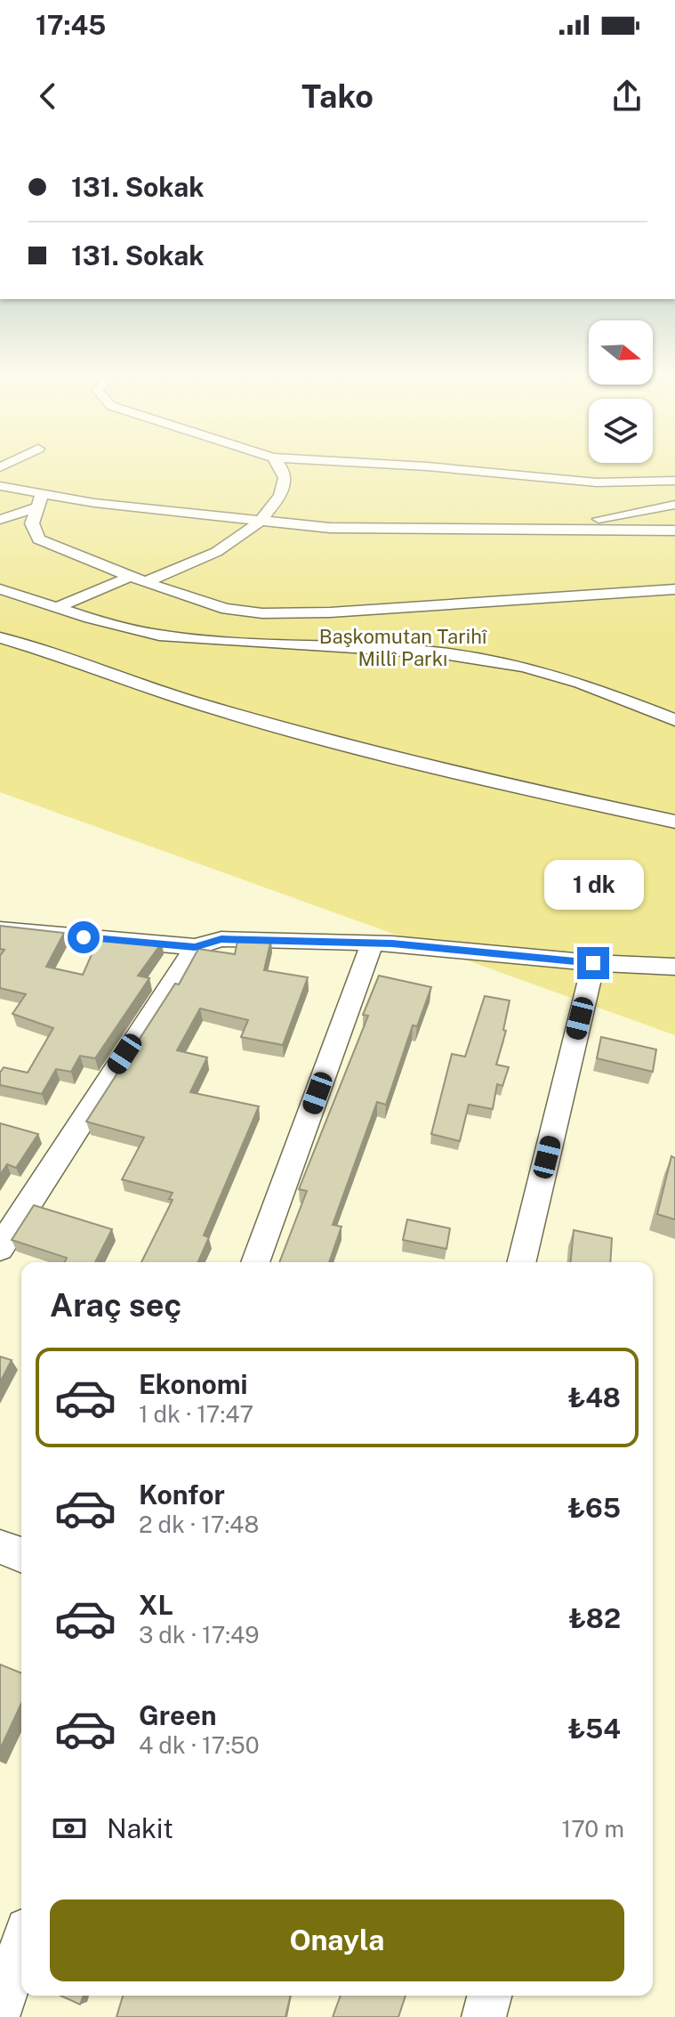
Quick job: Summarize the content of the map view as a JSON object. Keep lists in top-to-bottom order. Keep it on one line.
{"parks":["Başkomutan Tarihî Millî Parkı"],"north":"right","page":{"status":"17:45","header":"Tako","banner":["131. Sokak","131. Sokak"],"bubble":"1 dk","heading":"Araç seç","list":[{"name":"Ekonomi","note":"1 dk · 17:47","value":"₺48"},{"name":"Konfor","note":"2 dk · 17:48","value":"₺65"},{"name":"XL","note":"3 dk · 17:49","value":"₺82"},{"name":"Green","note":"4 dk · 17:50","value":"₺54"}],"pay":["Nakit","170 m"],"buttons":"Onayla"}}
